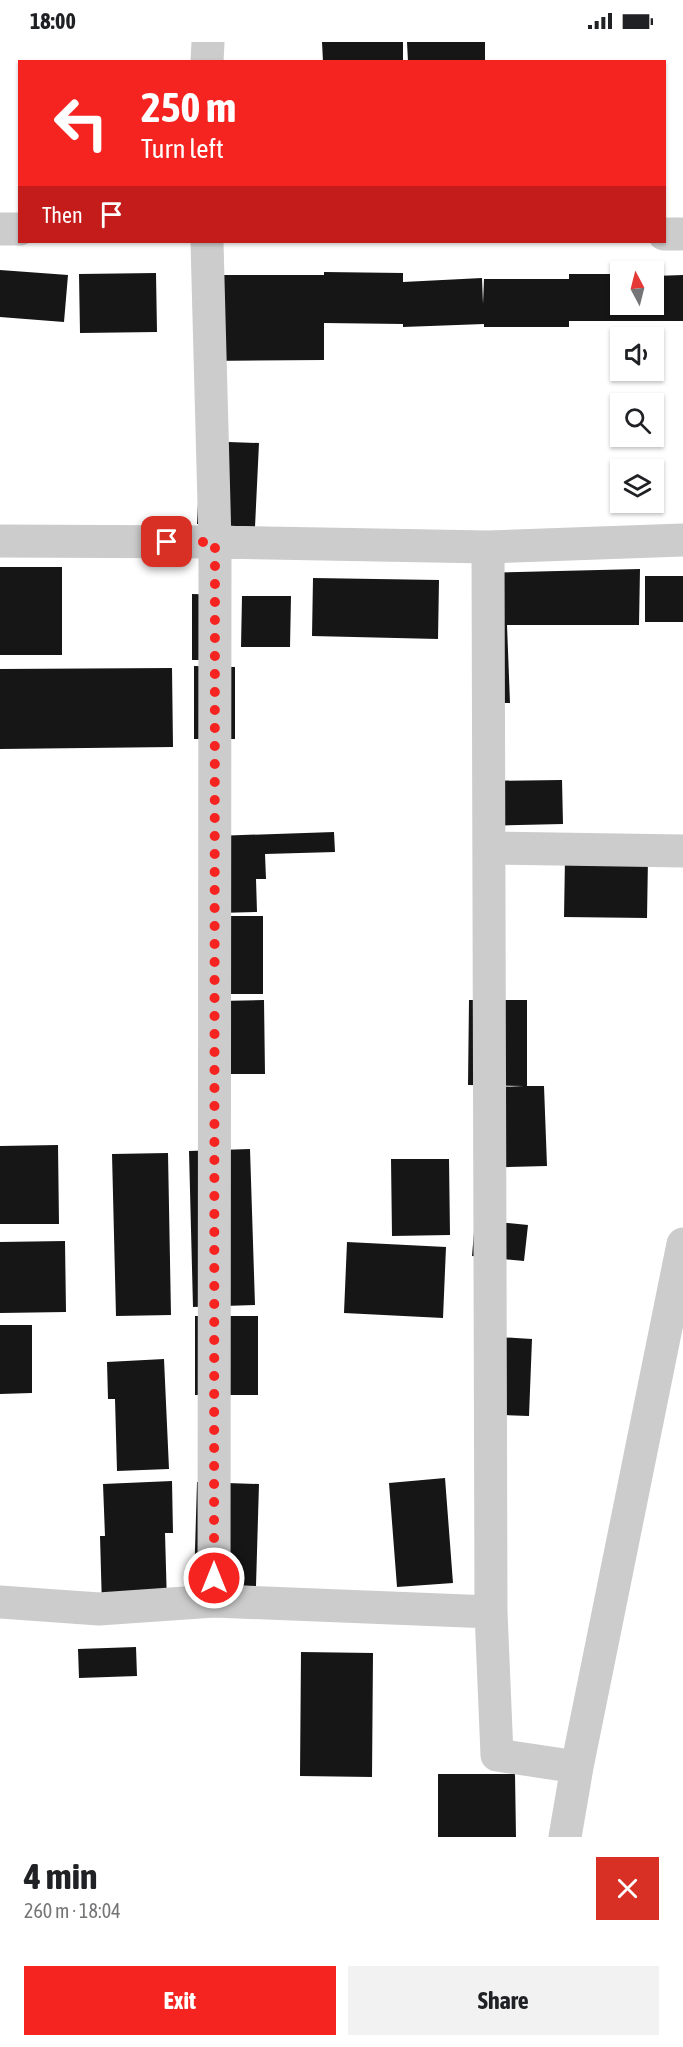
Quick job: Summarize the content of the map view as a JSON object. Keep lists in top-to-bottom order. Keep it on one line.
{"north":"top","page":{"status":"18:00","turn":["250 m","Turn left"],"then":"Then","heading":["4 min","260 m · 18:04"],"buttons":["Exit","Share"]}}
